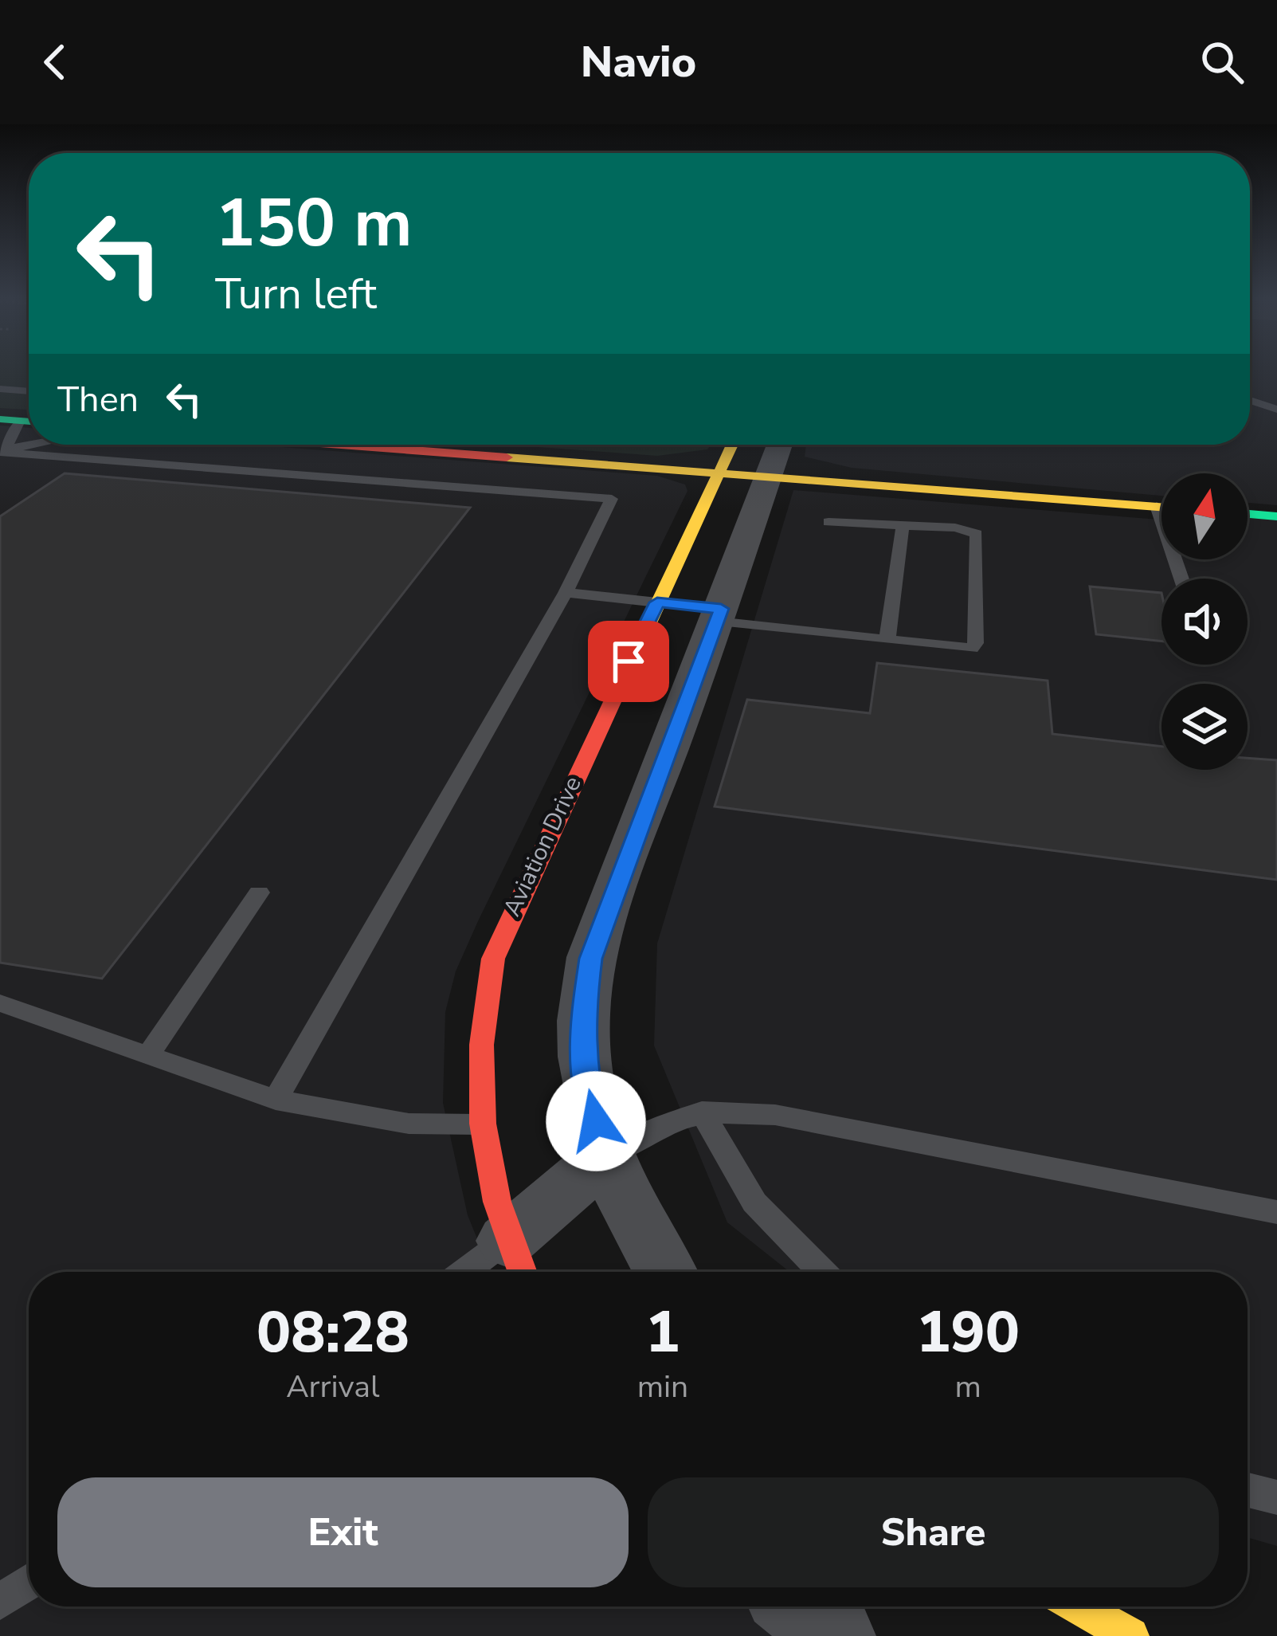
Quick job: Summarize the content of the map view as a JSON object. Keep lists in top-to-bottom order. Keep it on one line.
{"streets":{"street":["Aviation Drive"]},"north":"top","page":{"header":"Navio","turn":["150 m","Turn left"],"then":"Then","eta":["08:28","Arrival","1","min","190","m"],"buttons":["Exit","Share"]}}
